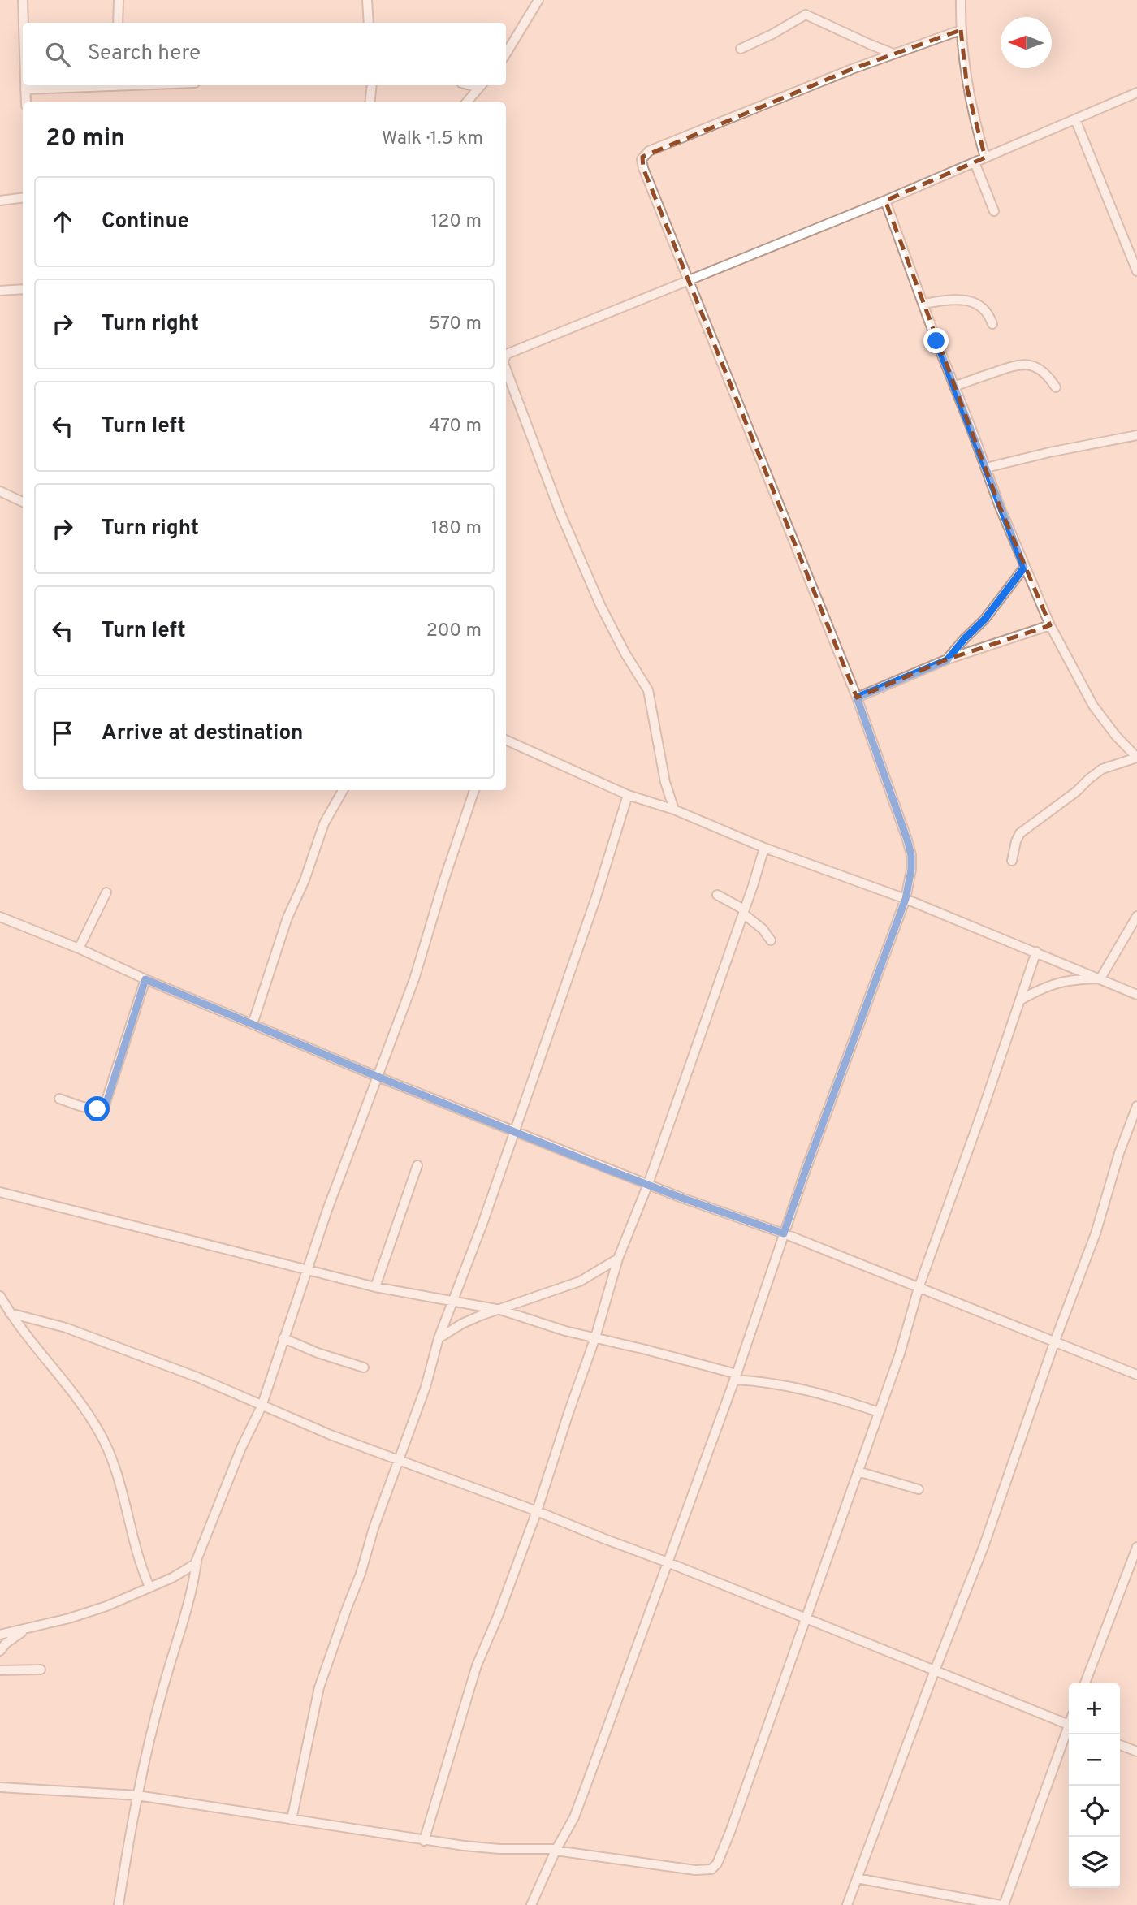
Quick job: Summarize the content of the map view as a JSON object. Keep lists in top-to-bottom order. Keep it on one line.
{"north":"left","page":{"search":"Search here","heading":["20 min","Walk · 1.5 km"],"list":[["Continue","120 m"],["Turn right","570 m"],["Turn left","470 m"],["Turn right","180 m"],["Turn left","200 m"],"Arrive at destination"],"map_buttons":["+","−"]}}
